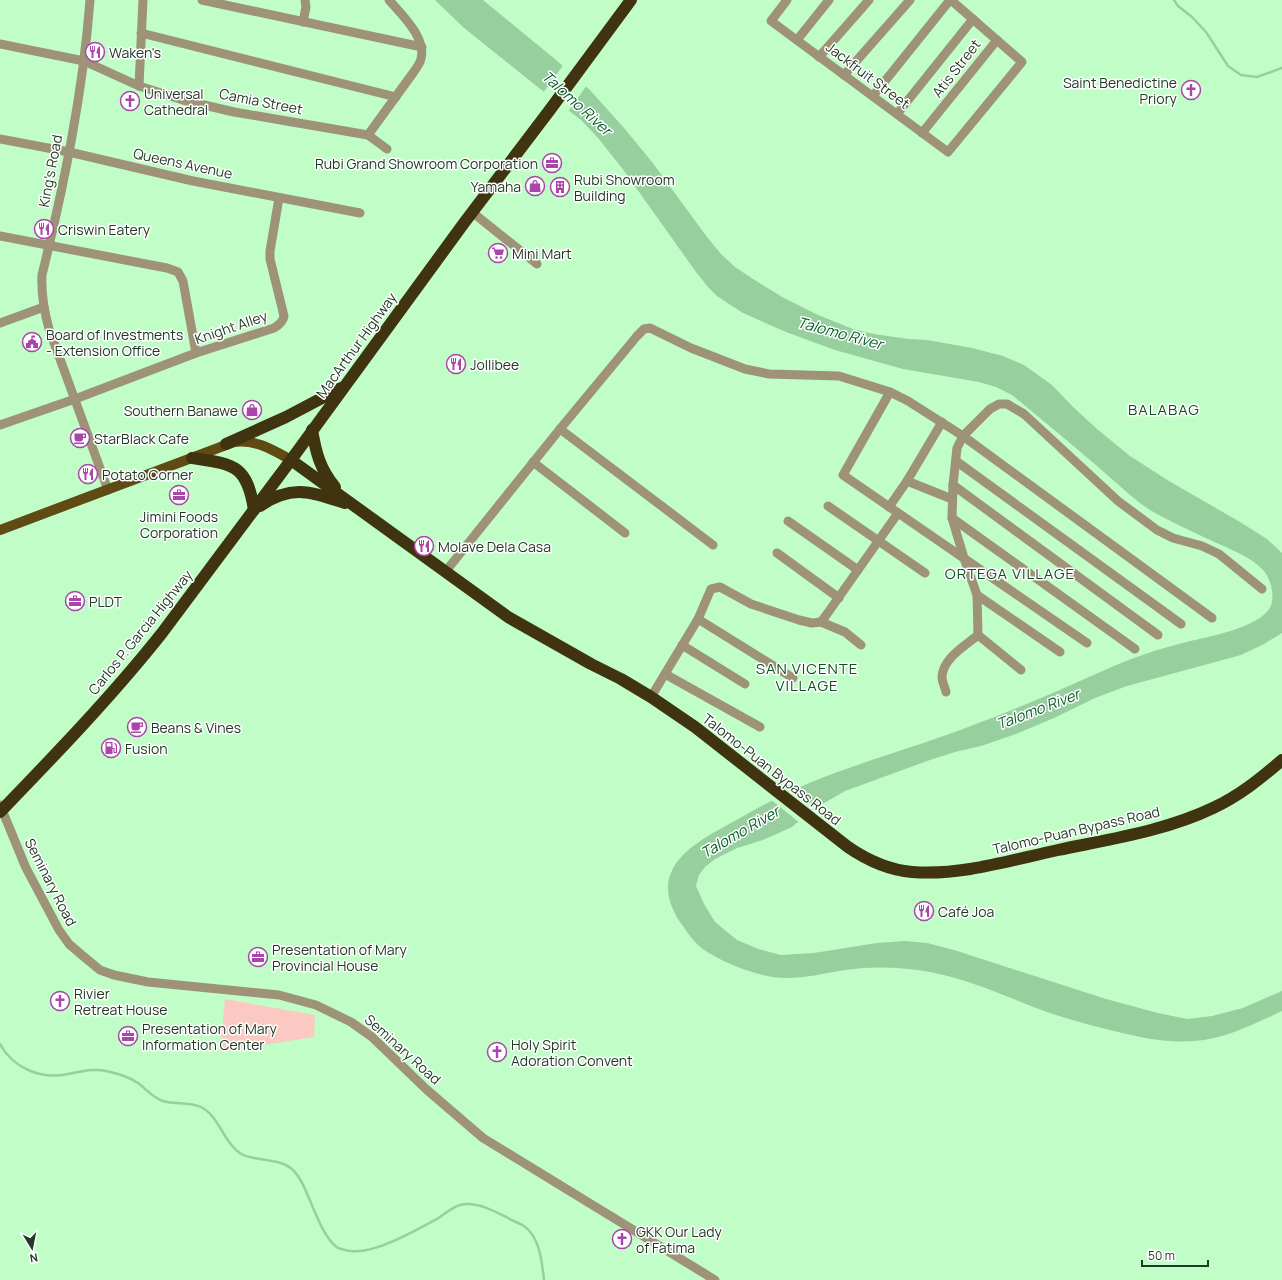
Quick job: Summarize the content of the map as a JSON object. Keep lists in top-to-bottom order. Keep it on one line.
{"streets":{"highway":["MacArthur Highway","Carlos P. Garcia Highway","Talomo-Puan Bypass Road"],"street":["Atis Street","Jackfruit Street","Camia Street","Queens Avenue","King's Road","Knight Alley","Seminary Road"]},"crossings":[["Atis Street","Jackfruit Street"],["Camia Street","King's Road"],["Queens Avenue","King's Road"],["Queens Avenue","Knight Alley"],["King's Road","Knight Alley"],["MacArthur Highway","Carlos P. Garcia Highway"],["MacArthur Highway","Talomo-Puan Bypass Road"],["Carlos P. Garcia Highway","Talomo-Puan Bypass Road"],["Carlos P. Garcia Highway","Seminary Road"]],"districts":["BALABAG","ORTEGA VILLAGE","SAN VICENTE VILLAGE"],"water":["Talomo River"],"places":{"restaurant":["Waken's","Criswin Eatery","Jollibee","Potato Corner","Molave Dela Casa","Café Joa"],"church":["Saint Benedictine Priory","Universal Cathedral","Rivier Retreat House","Holy Spirit Adoration Convent","GKK Our Lady of Fatima"],"office":["Rubi Grand Showroom Corporation","Jimini Foods Corporation","PLDT","Presentation of Mary Provincial House","Presentation of Mary Information Center"],"shop":["Yamaha","Southern Banawe"],"building":["Rubi Showroom Building"],"supermarket":["Mini Mart"],"public building":["Board of Investments - Extension Office"],"cafe":["StarBlack Cafe","Beans & Vines"],"fuel station":["Fusion"]},"scale_bar":"50 m","north":"bottom"}
